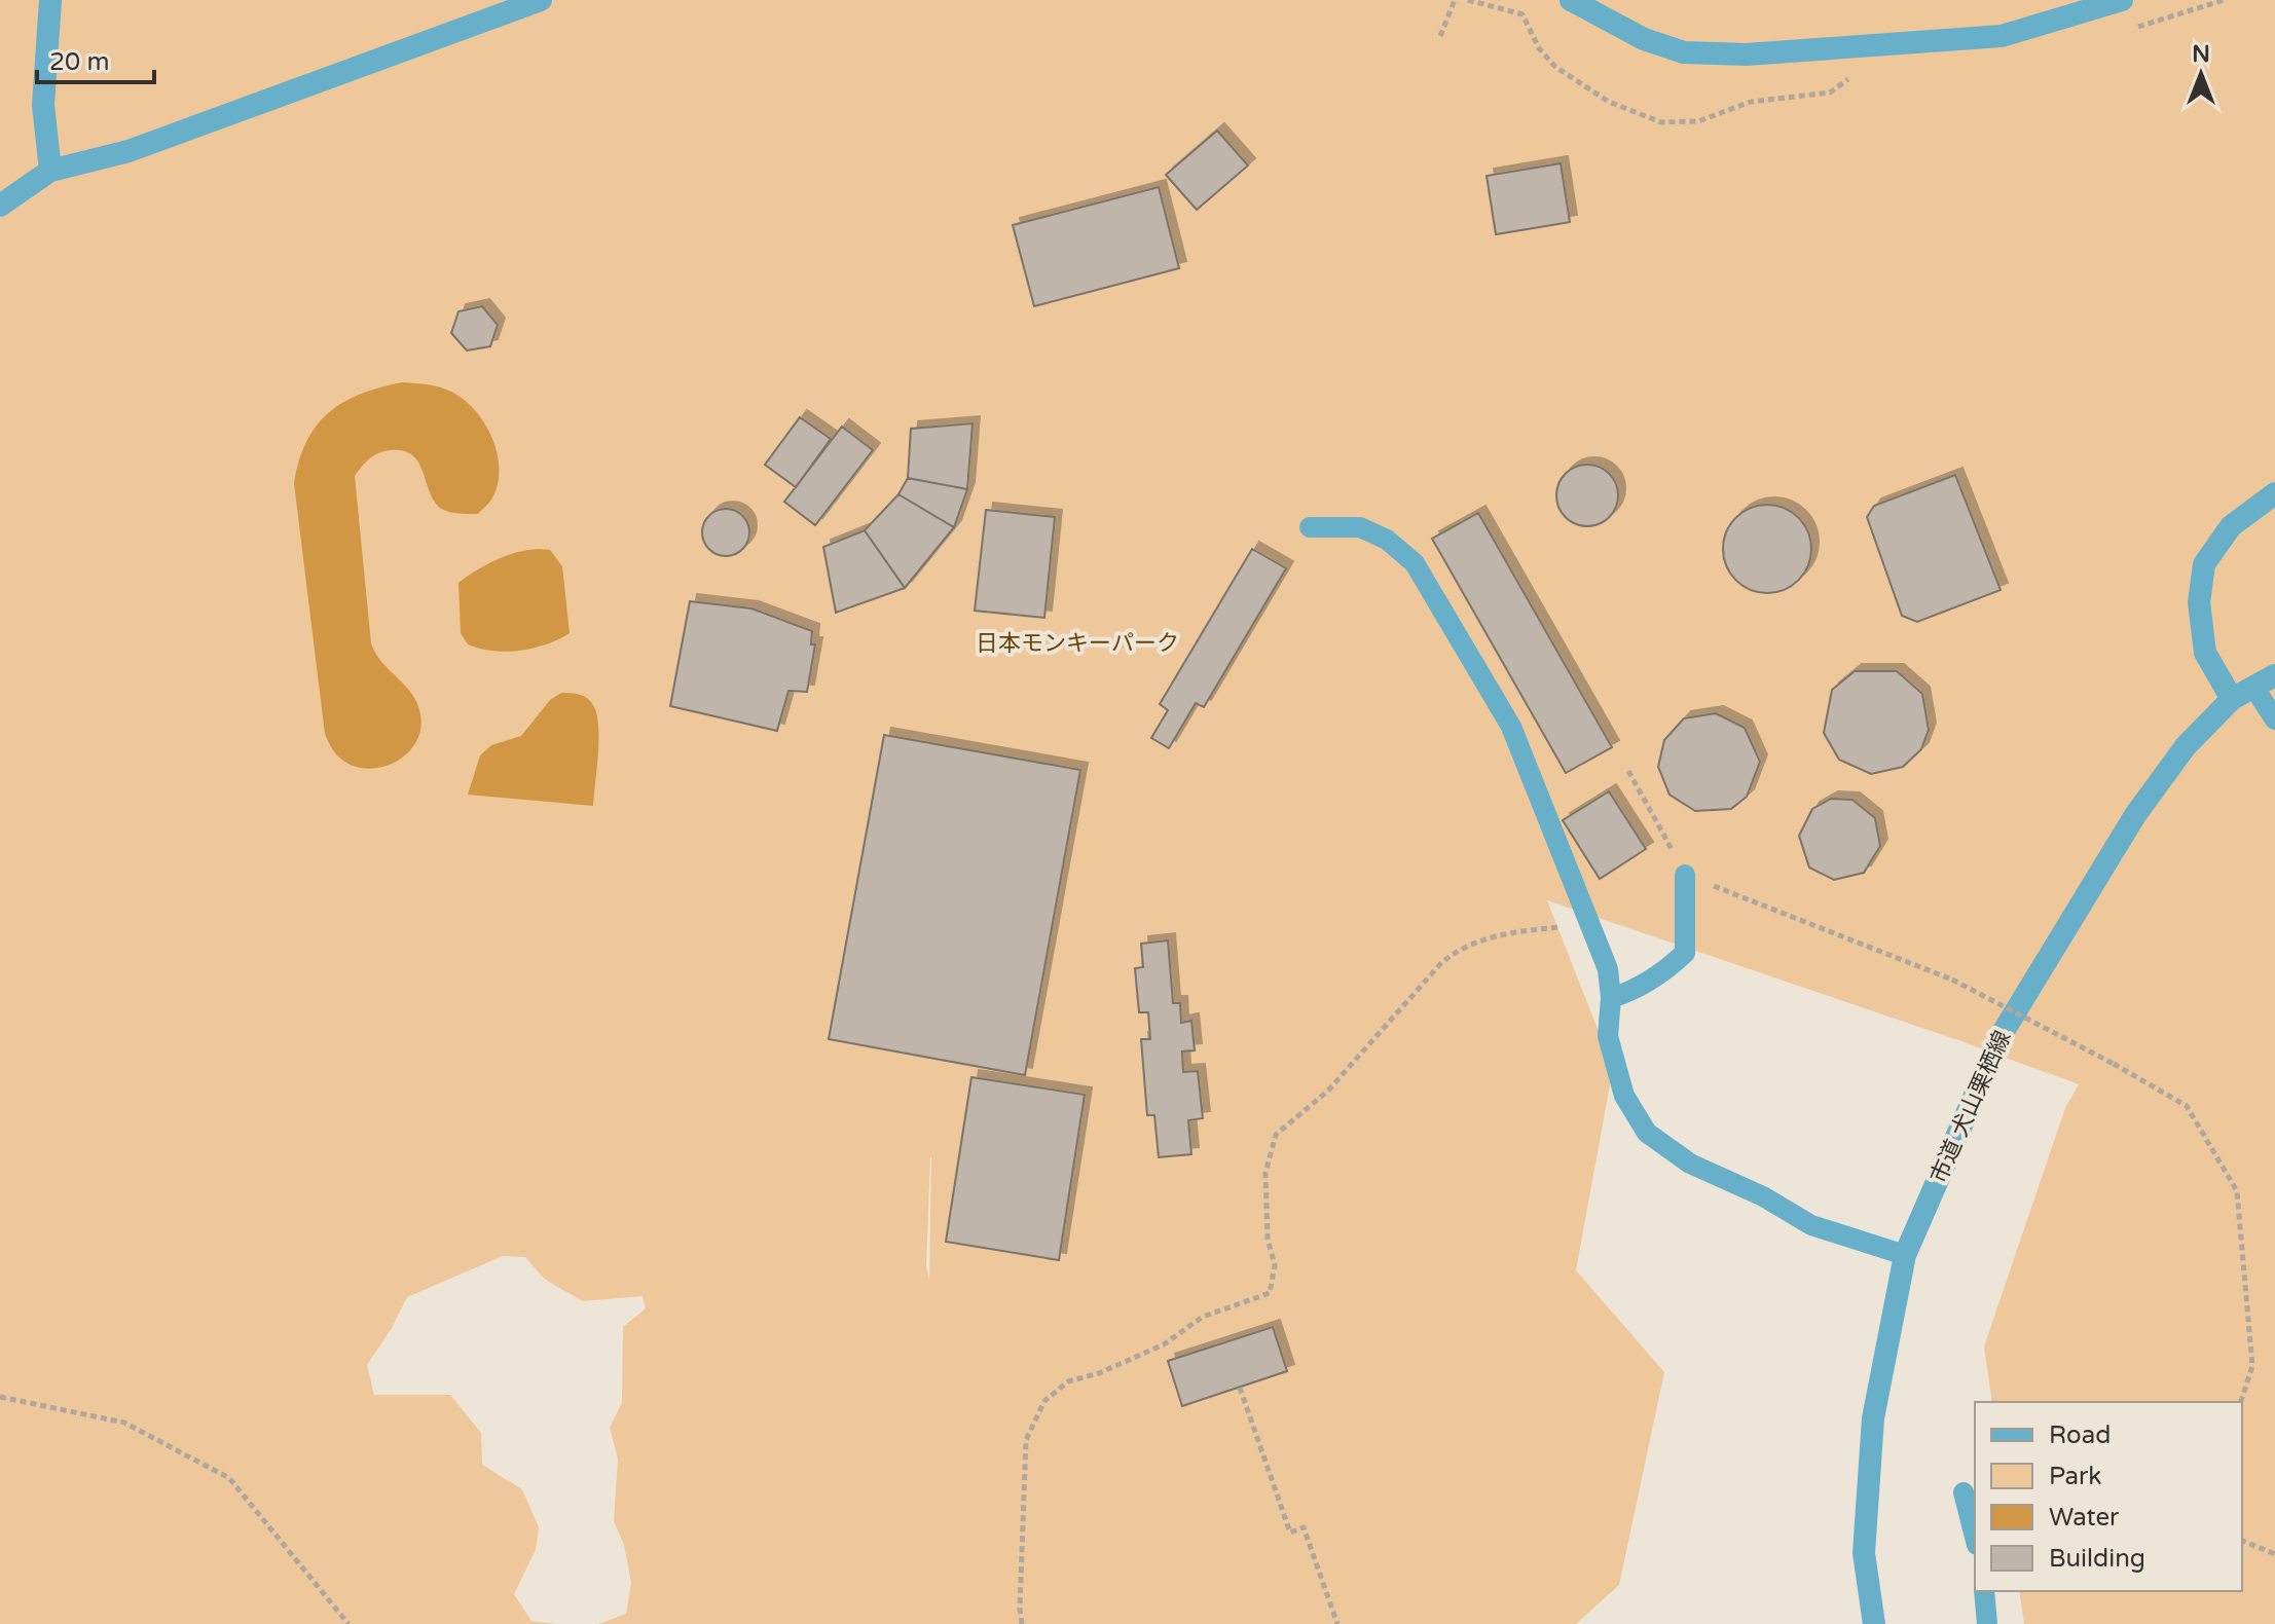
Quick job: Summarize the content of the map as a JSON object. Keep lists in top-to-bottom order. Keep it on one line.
{"streets":{"street":["市道 犬山栗栖線"]},"parks":["日本モンキーパーク"],"legend":["Road","Park","Water","Building"],"scale_bar":"20 m","north":"top"}
